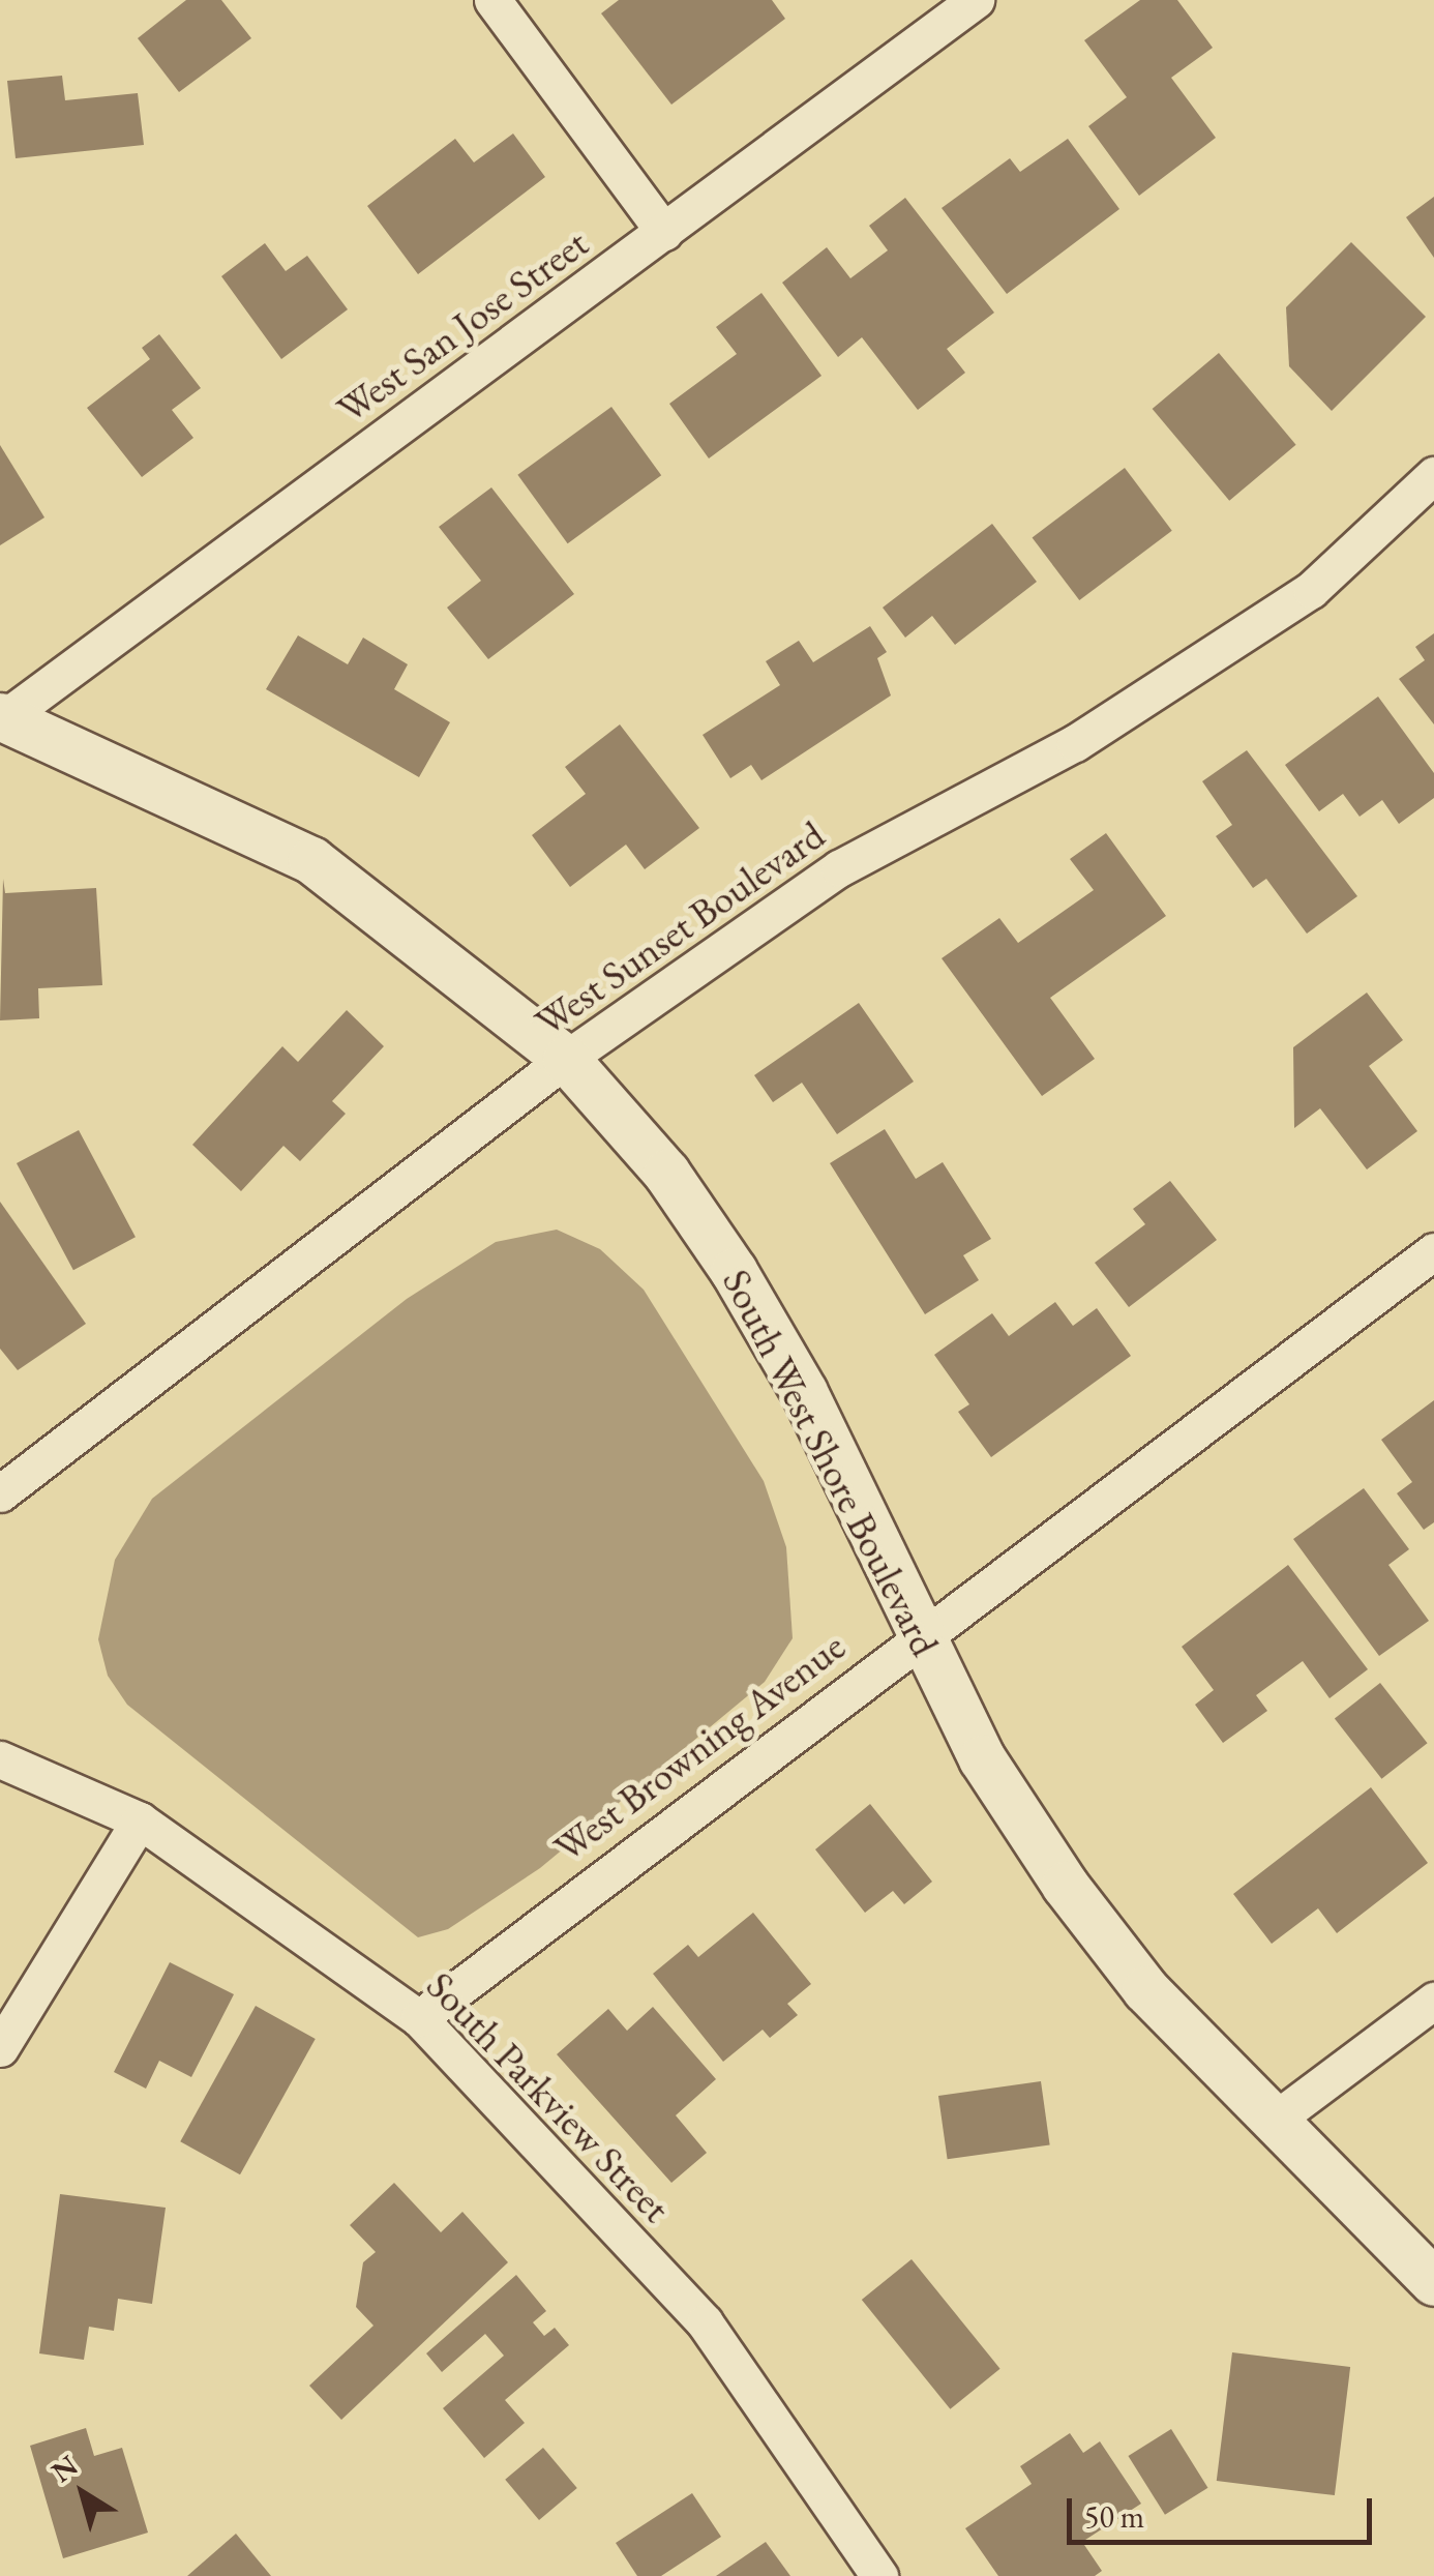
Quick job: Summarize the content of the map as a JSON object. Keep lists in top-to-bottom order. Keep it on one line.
{"streets":{"street":["West San Jose Street","West Sunset Boulevard","South West Shore Boulevard","West Browning Avenue","South Parkview Street"]},"crossings":[["West San Jose Street","South West Shore Boulevard"],["West Sunset Boulevard","South West Shore Boulevard"],["South West Shore Boulevard","West Browning Avenue"],["West Browning Avenue","South Parkview Street"]],"scale_bar":"50 m","north":"top left"}
